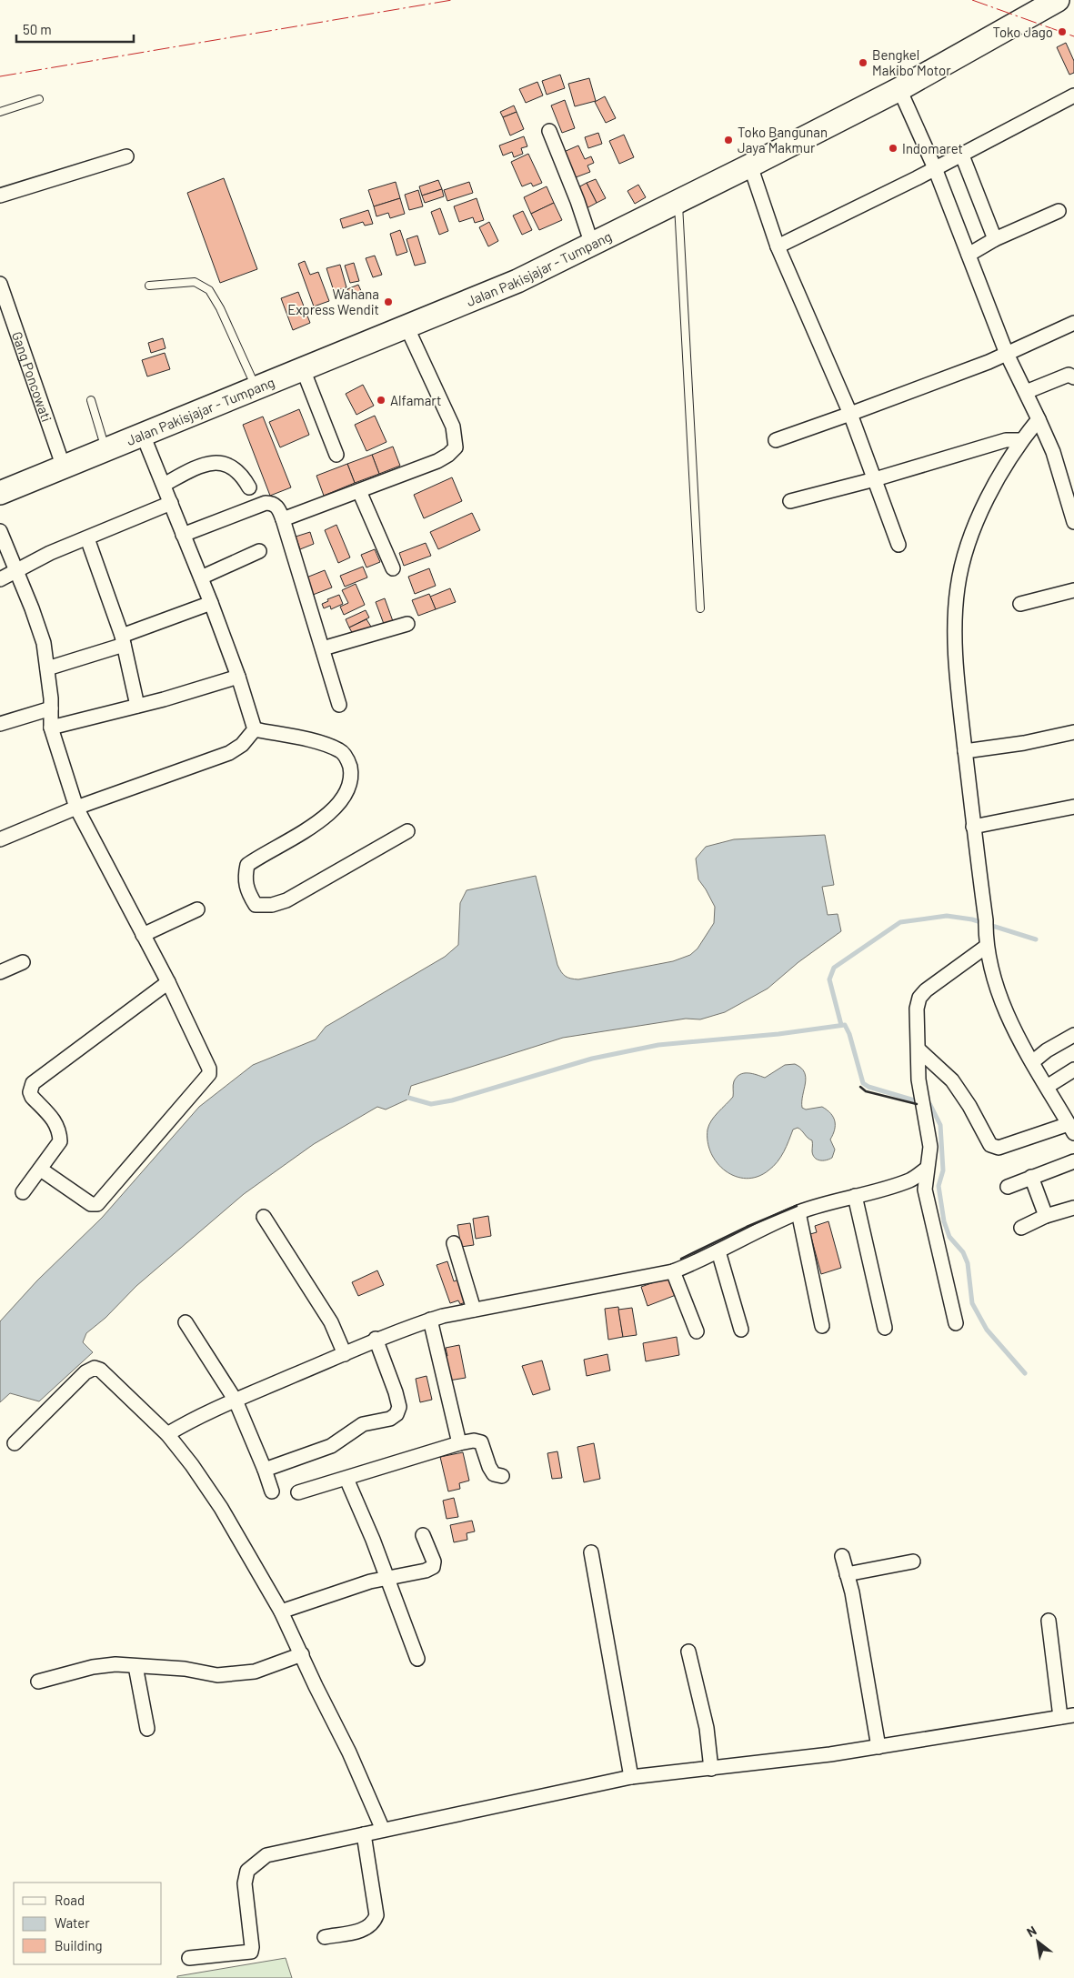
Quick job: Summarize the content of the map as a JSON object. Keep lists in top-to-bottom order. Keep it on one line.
{"streets":{"main road":["Jalan Pakisjajar - Tumpang"],"street":["Gang Poncowati"]},"crossings":[["Jalan Pakisjajar - Tumpang","Gang Poncowati"]],"places":["Toko Jago","Bengkel Makibo Motor","Toko Bangunan Jaya Makmur","Indomaret","Wahana Express Wendit","Alfamart"],"legend":["Road","Water","Building"],"scale_bar":"50 m","north":"top left"}
